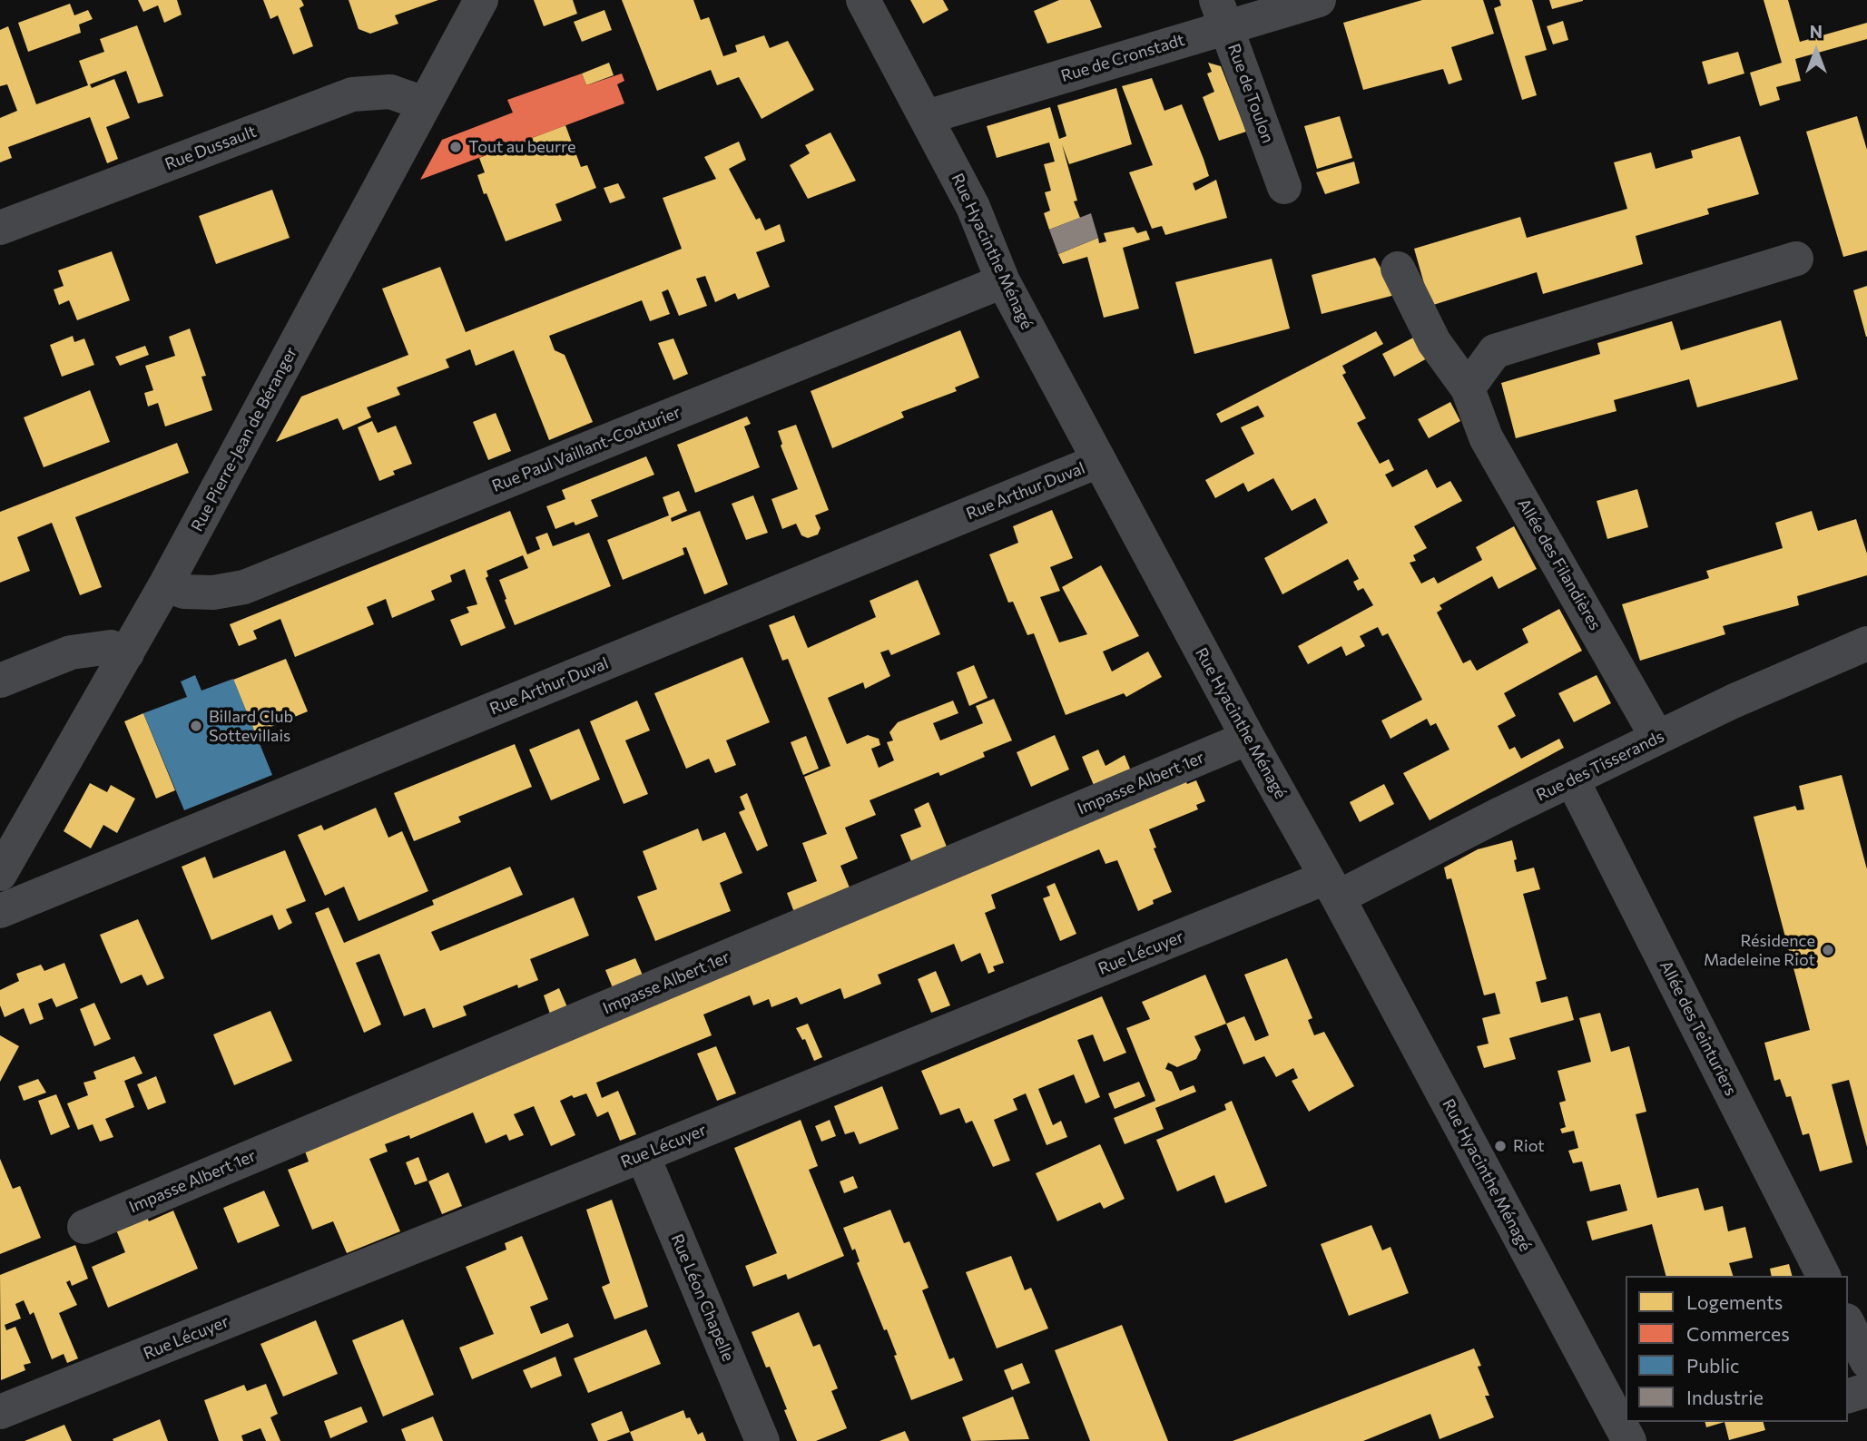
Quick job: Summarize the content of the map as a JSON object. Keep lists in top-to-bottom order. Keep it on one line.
{"streets":{"street":["Rue de Cronstadt","Rue de Toulon","Rue Dussault","Rue Hyacinthe Ménagé","Rue Pierre-Jean de Béranger","Rue Paul Vaillant-Couturier","Rue Arthur Duval","Allée des Filandières","Rue des Tisserands","Impasse Albert 1er","Rue Lécuyer","Allée des Teinturiers","Rue Léon Chapelle"]},"crossings":[["Rue de Cronstadt","Rue de Toulon"],["Rue de Cronstadt","Rue Hyacinthe Ménagé"],["Rue Dussault","Rue Pierre-Jean de Béranger"],["Rue Hyacinthe Ménagé","Rue Paul Vaillant-Couturier"],["Rue Hyacinthe Ménagé","Rue Arthur Duval"],["Rue Hyacinthe Ménagé","Rue des Tisserands"],["Rue Hyacinthe Ménagé","Impasse Albert 1er"],["Rue Hyacinthe Ménagé","Rue Lécuyer"],["Rue Pierre-Jean de Béranger","Rue Paul Vaillant-Couturier"],["Allée des Filandières","Rue des Tisserands"],["Rue des Tisserands","Rue Lécuyer"],["Rue des Tisserands","Allée des Teinturiers"],["Rue Lécuyer","Rue Léon Chapelle"]],"places":["Tout au beurre","Billard Club Sottevillais","Résidence Madeleine Riot","Riot"],"legend":["Logements","Commerces","Public","Industrie"],"north":"top"}
